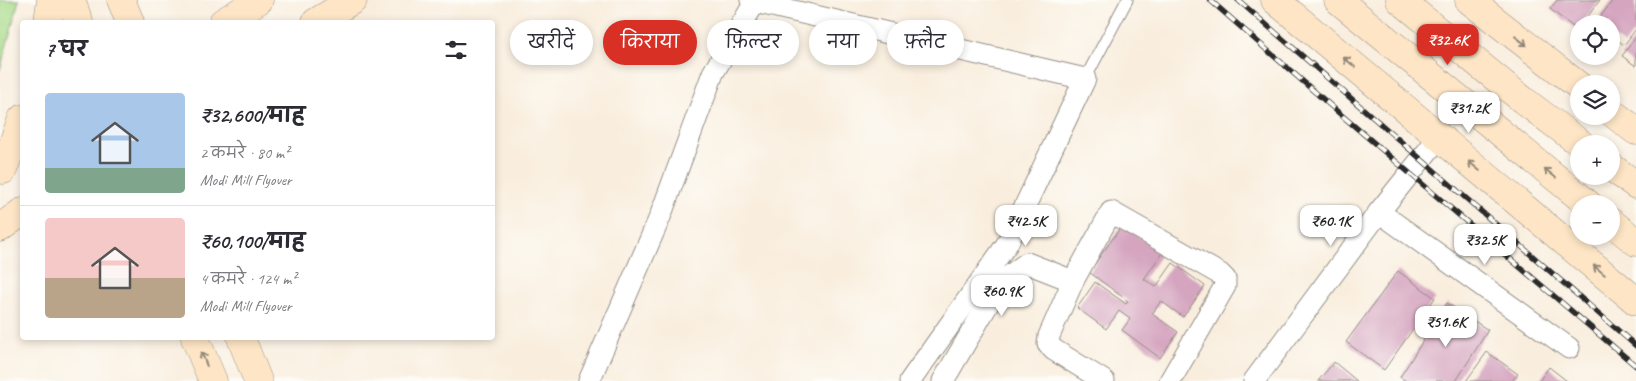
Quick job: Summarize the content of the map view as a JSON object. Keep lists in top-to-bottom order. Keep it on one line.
{"page":{"map_buttons":["+","−"],"chip":["खरीदें","किराया","फ़िल्टर","नया","फ़्लैट"],"heading":"7 घर","price":["₹32.6K","₹31.2K","₹42.5K","₹60.1K","₹32.5K","₹60.9K","₹51.6K"],"list":[{"name":"₹32,600/माह","note":"2 कमरे · 80 m² · Modi Mill Flyover"},{"name":"₹60,100/माह","note":"4 कमरे · 124 m² · Modi Mill Flyover"}]}}
